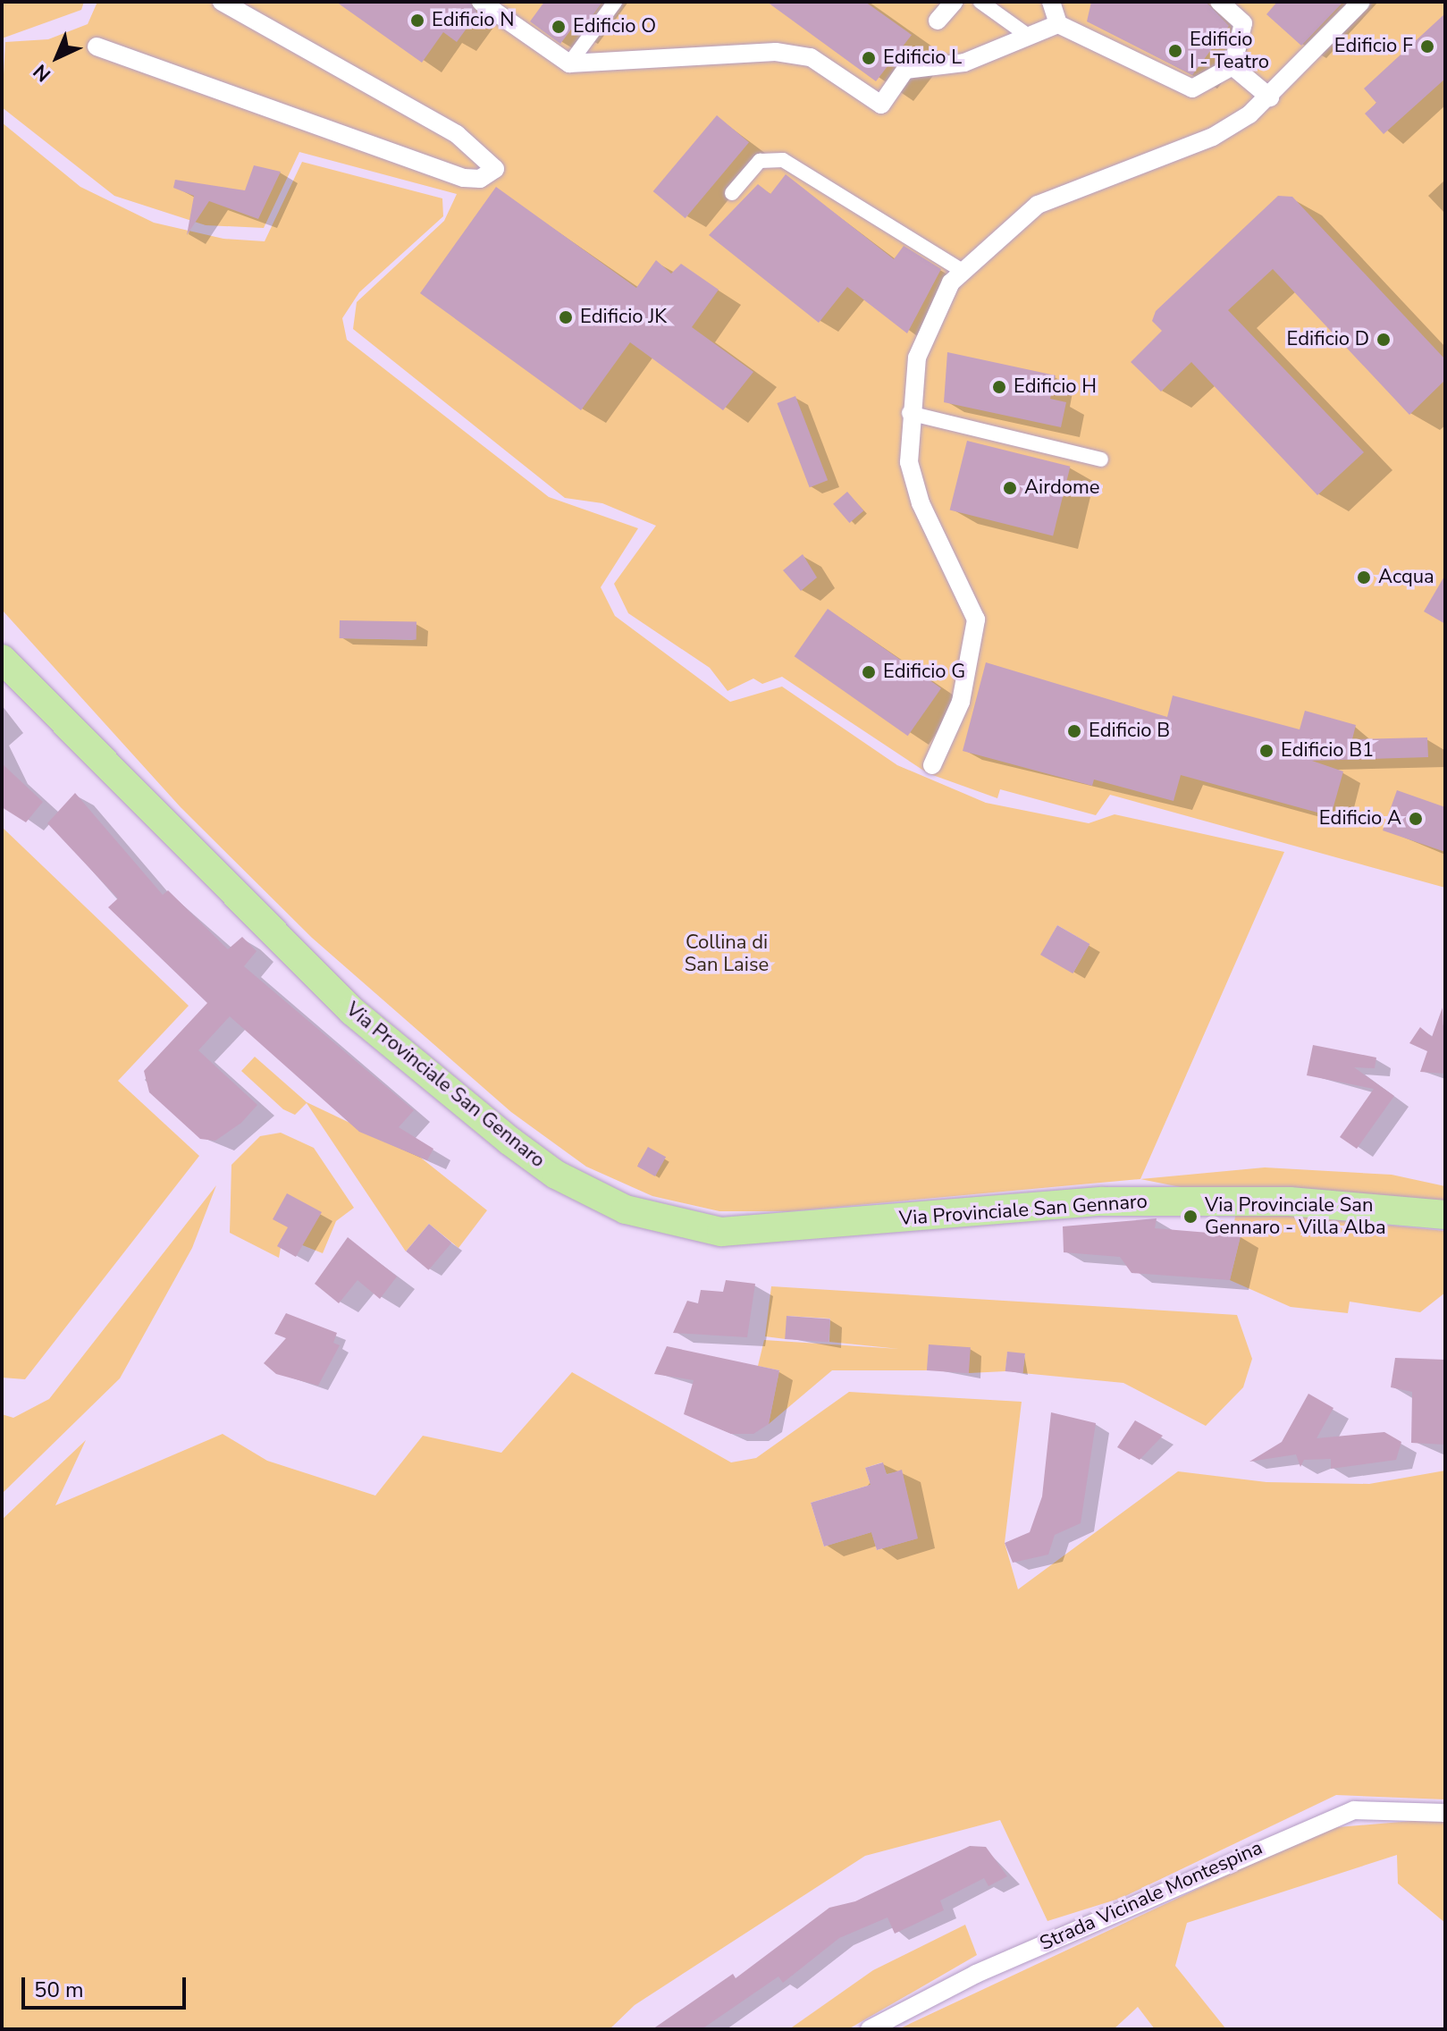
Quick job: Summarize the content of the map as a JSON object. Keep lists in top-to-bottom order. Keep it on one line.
{"streets":{"main road":["Via Provinciale San Gennaro"],"street":["Strada Vicinale Montespina"]},"parks":["Collina di San Laise"],"places":["Edificio N","Edificio O","Edificio F","Edificio I - Teatro","Edificio L","Edificio JK","Edificio D","Edificio H","Airdome","Acqua","Edificio G","Edificio B","Edificio B1","Edificio A","Via Provinciale San Gennaro - Villa Alba"],"scale_bar":"50 m","north":"bottom left"}
